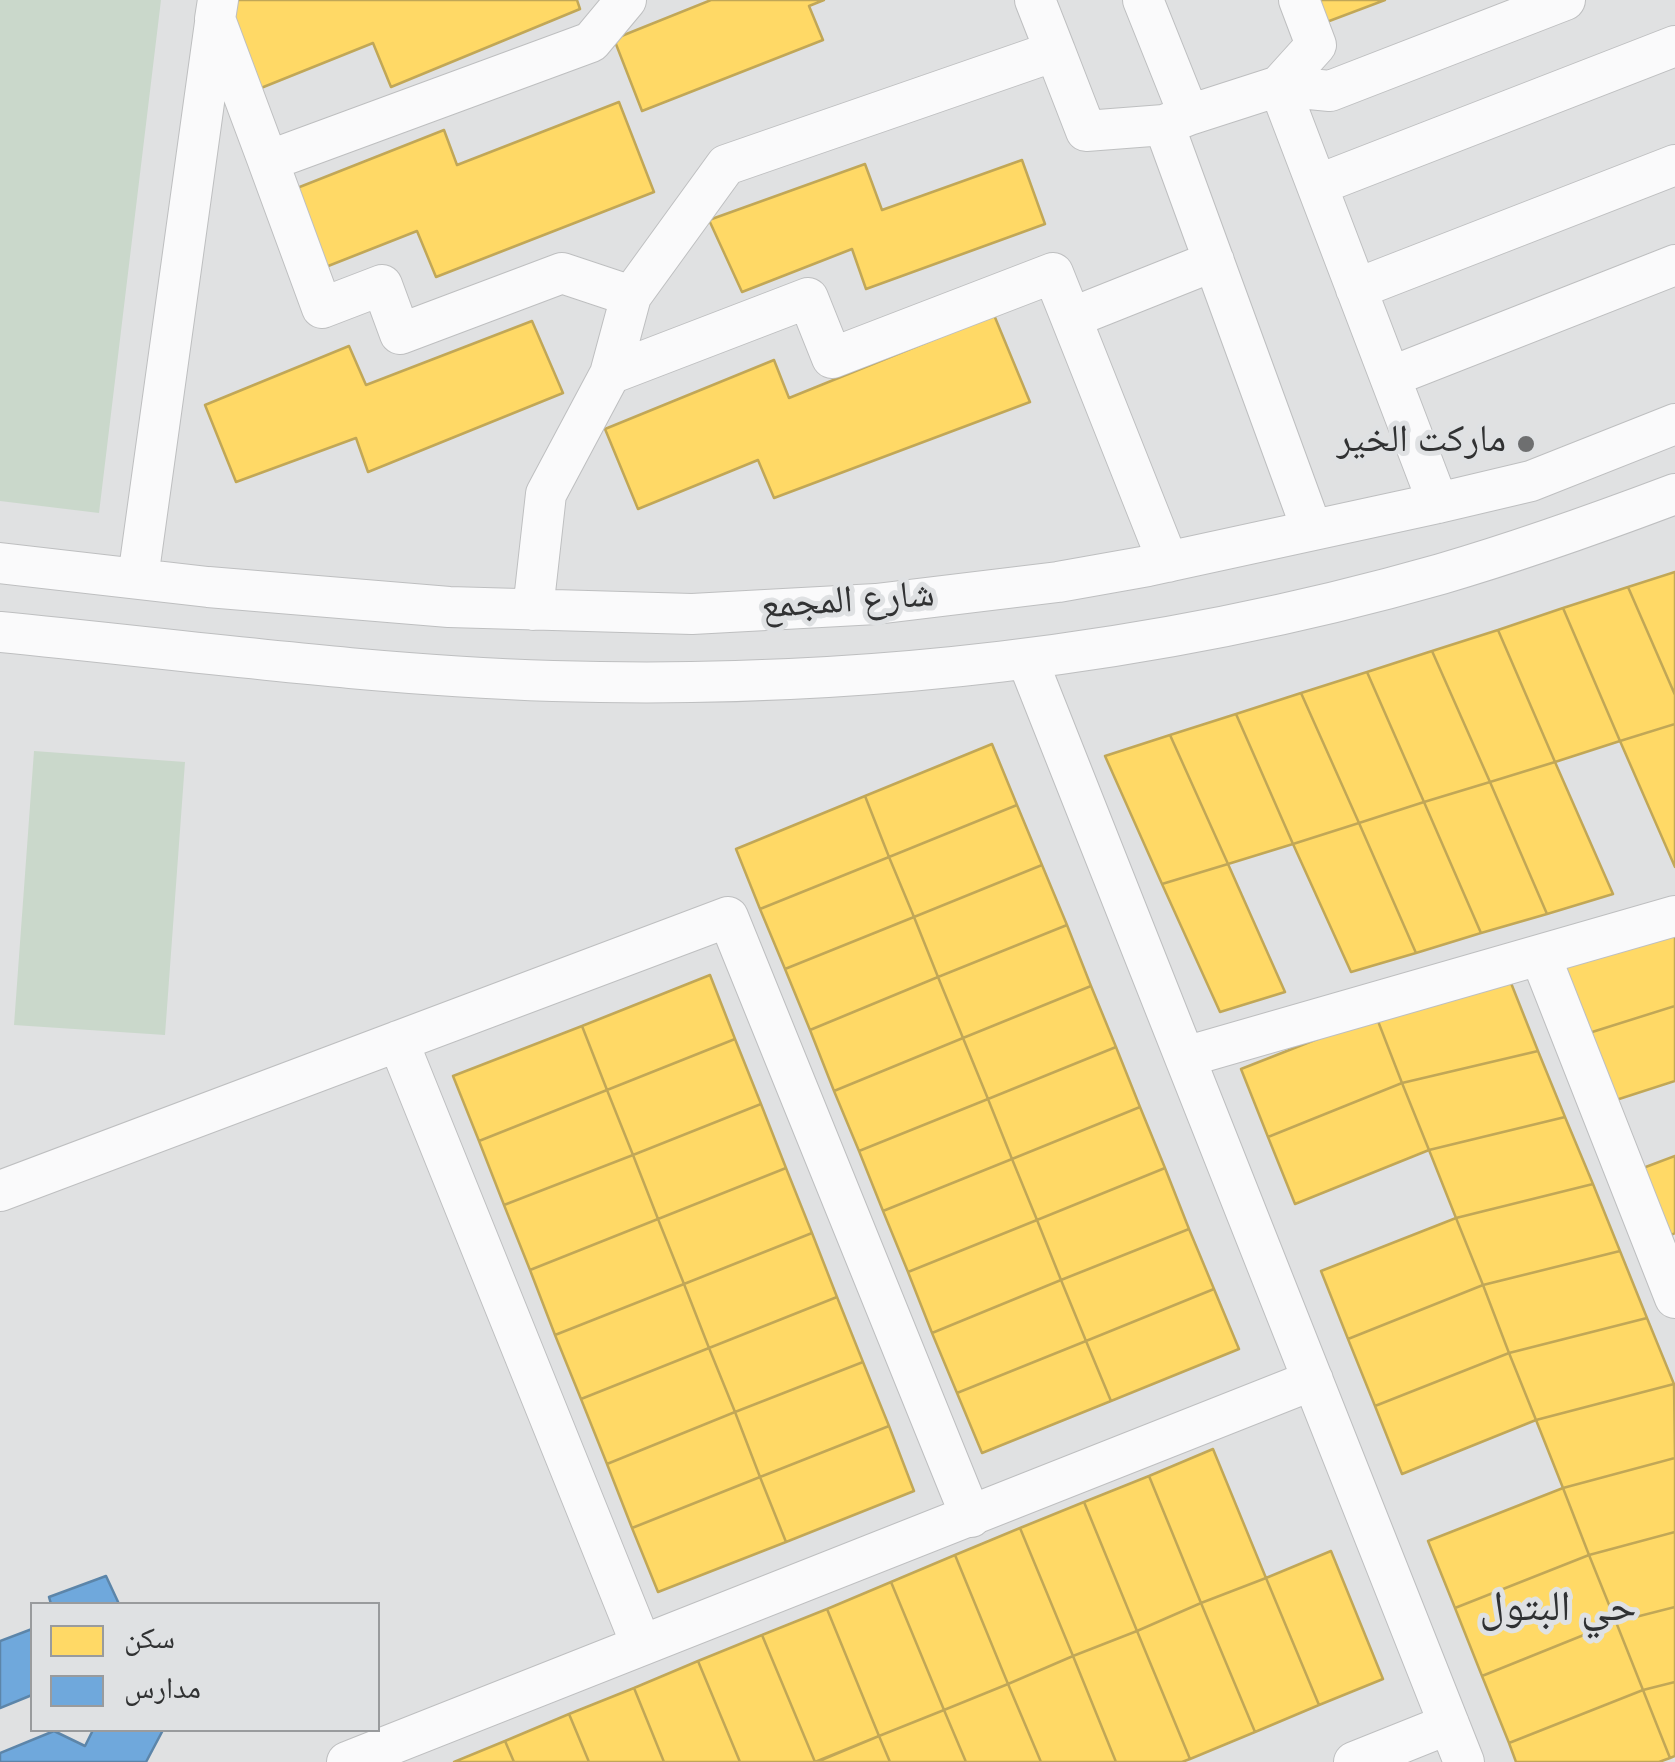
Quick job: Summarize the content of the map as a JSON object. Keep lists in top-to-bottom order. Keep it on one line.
{"streets":{"street":["شارع المجمع"]},"districts":["حي البتول"],"places":["ماركت الخير"],"legend":["سكن","مدارس"]}
